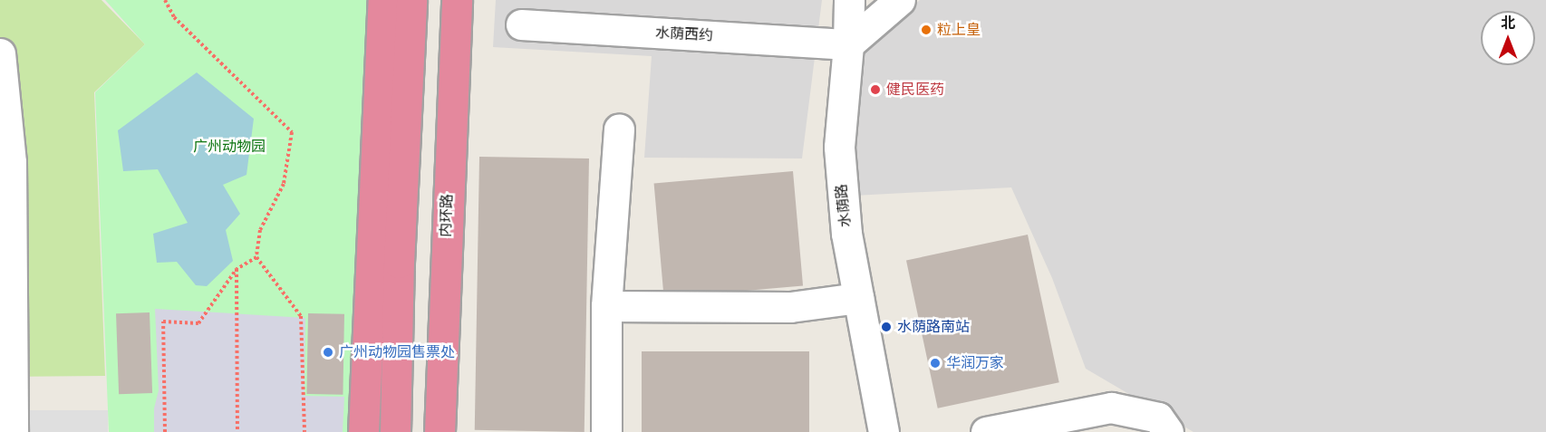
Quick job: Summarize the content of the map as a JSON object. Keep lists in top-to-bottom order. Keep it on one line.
{"streets":{"highway":["内环路"],"street":["水荫西约","水荫路"]},"crossings":[["水荫西约","水荫路"]],"parks":["广州动物园"],"places":["粒上皇","健民医药","水荫路南站","广州动物园售票处","华润万家"],"north":"top"}
